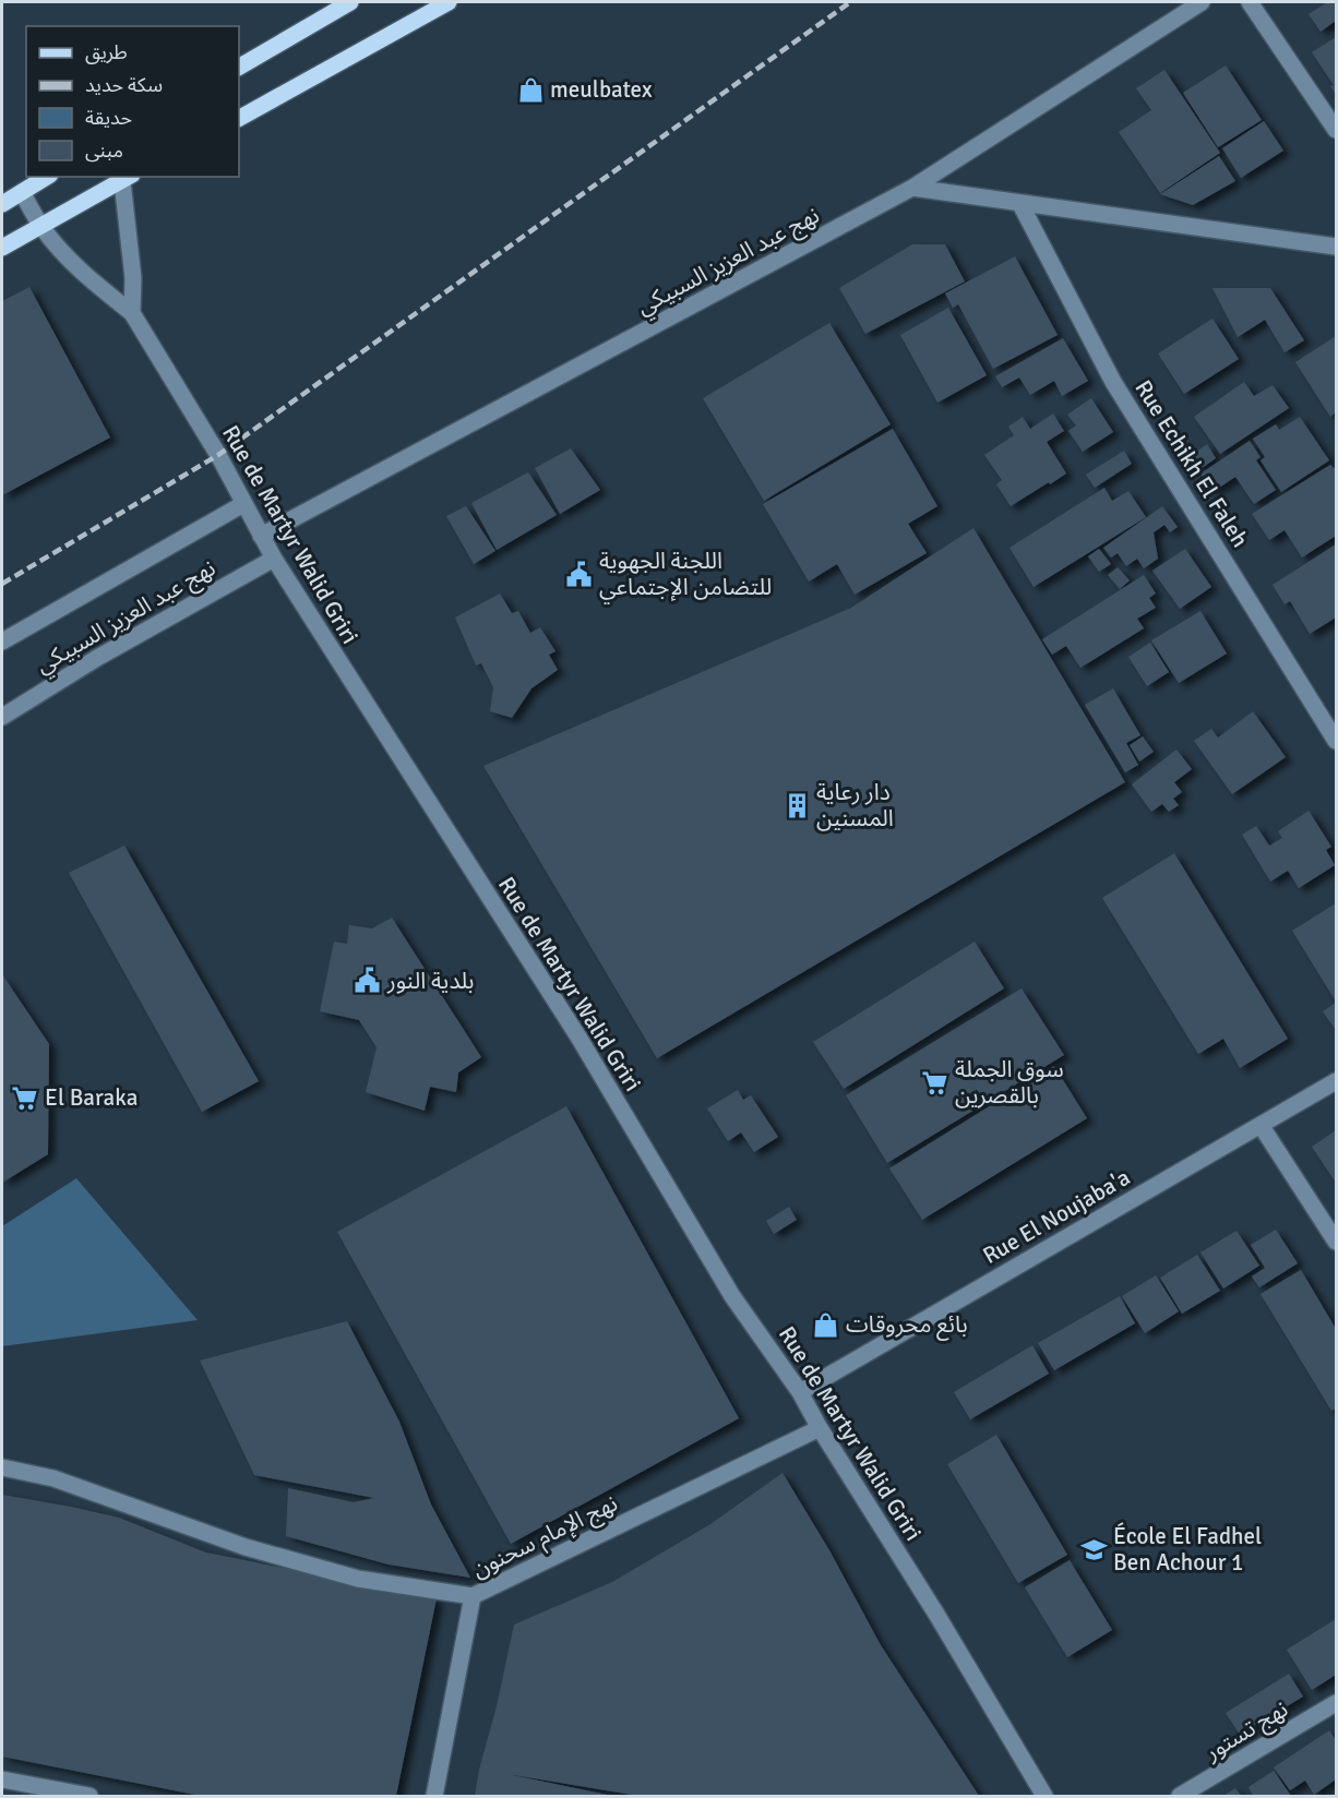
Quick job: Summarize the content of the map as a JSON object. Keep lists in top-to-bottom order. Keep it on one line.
{"streets":{"street":["نهج عبد العزيز السبيكي","Rue Echikh El Faleh","Rue de Martyr Walid Griri","Rue El Noujaba'a","نهج الإمام سحنون","نهج تستور"]},"crossings":[["نهج عبد العزيز السبيكي","Rue de Martyr Walid Griri"],["Rue de Martyr Walid Griri","Rue El Noujaba'a"],["Rue de Martyr Walid Griri","نهج الإمام سحنون"]],"places":{"shop":["meulbatex","بائع محروقات"],"public building":["اللجنة الجهوية للتضامن الإجتماعي","بلدية النور"],"building":["دار رعاية المسنين"],"supermarket":["سوق الجملة بالقصرين","El Baraka"],"school or university":["École El Fadhel Ben Achour 1"]},"legend":["طريق","سكة حديد","حديقة","مبنى"]}
